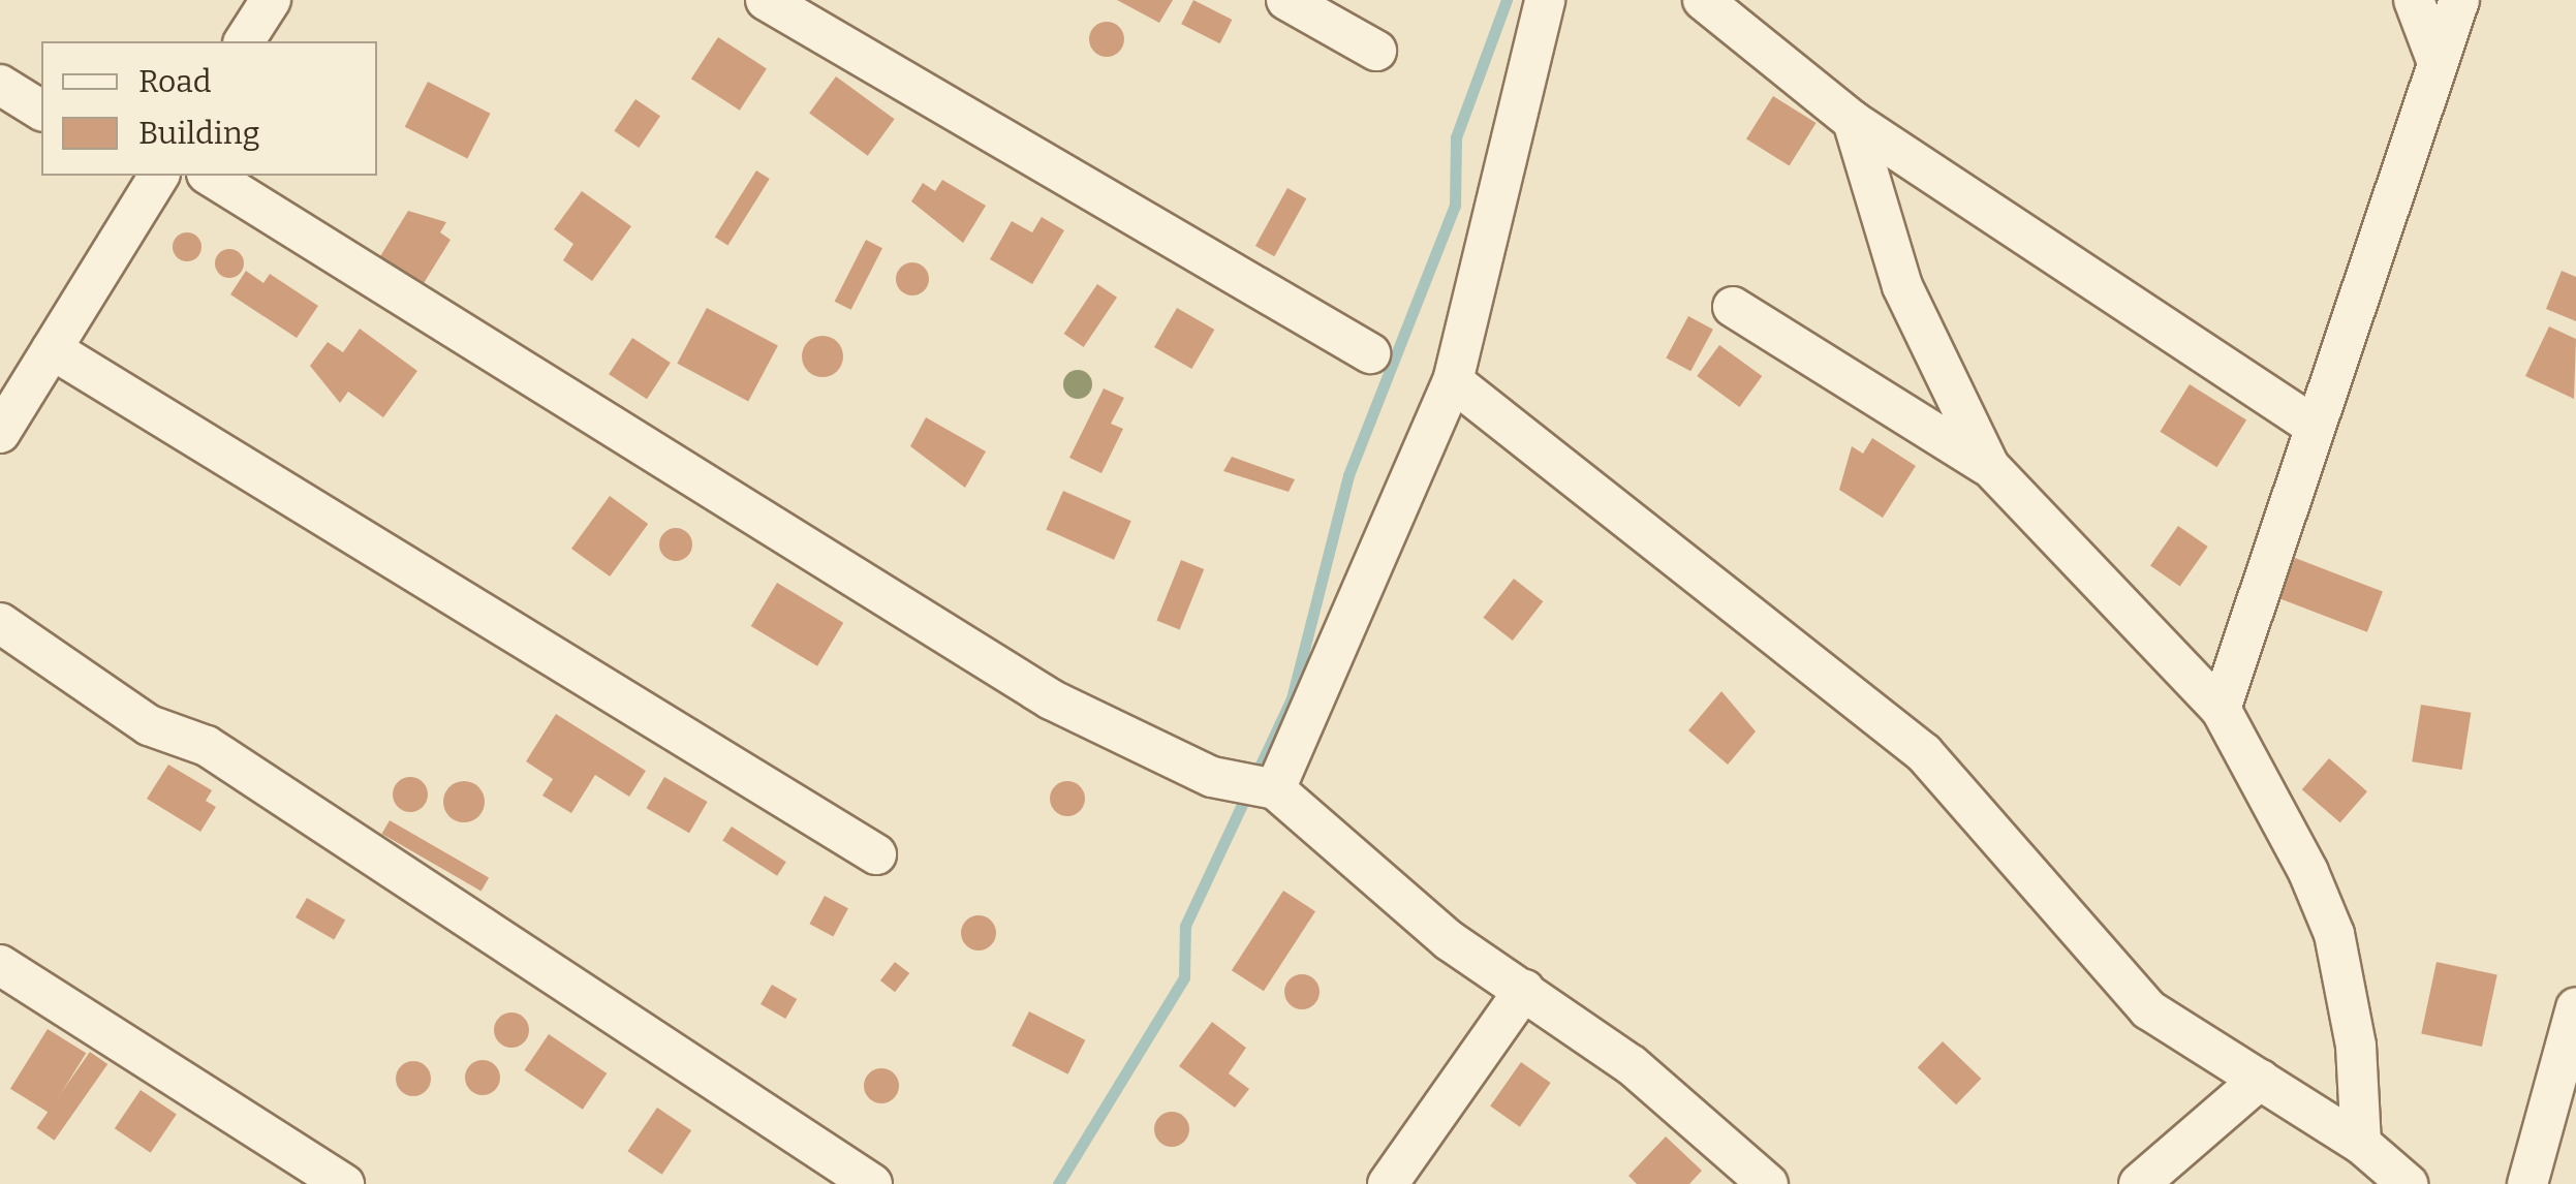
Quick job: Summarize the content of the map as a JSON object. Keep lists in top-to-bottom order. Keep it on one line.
{"legend":["Road","Building"]}
